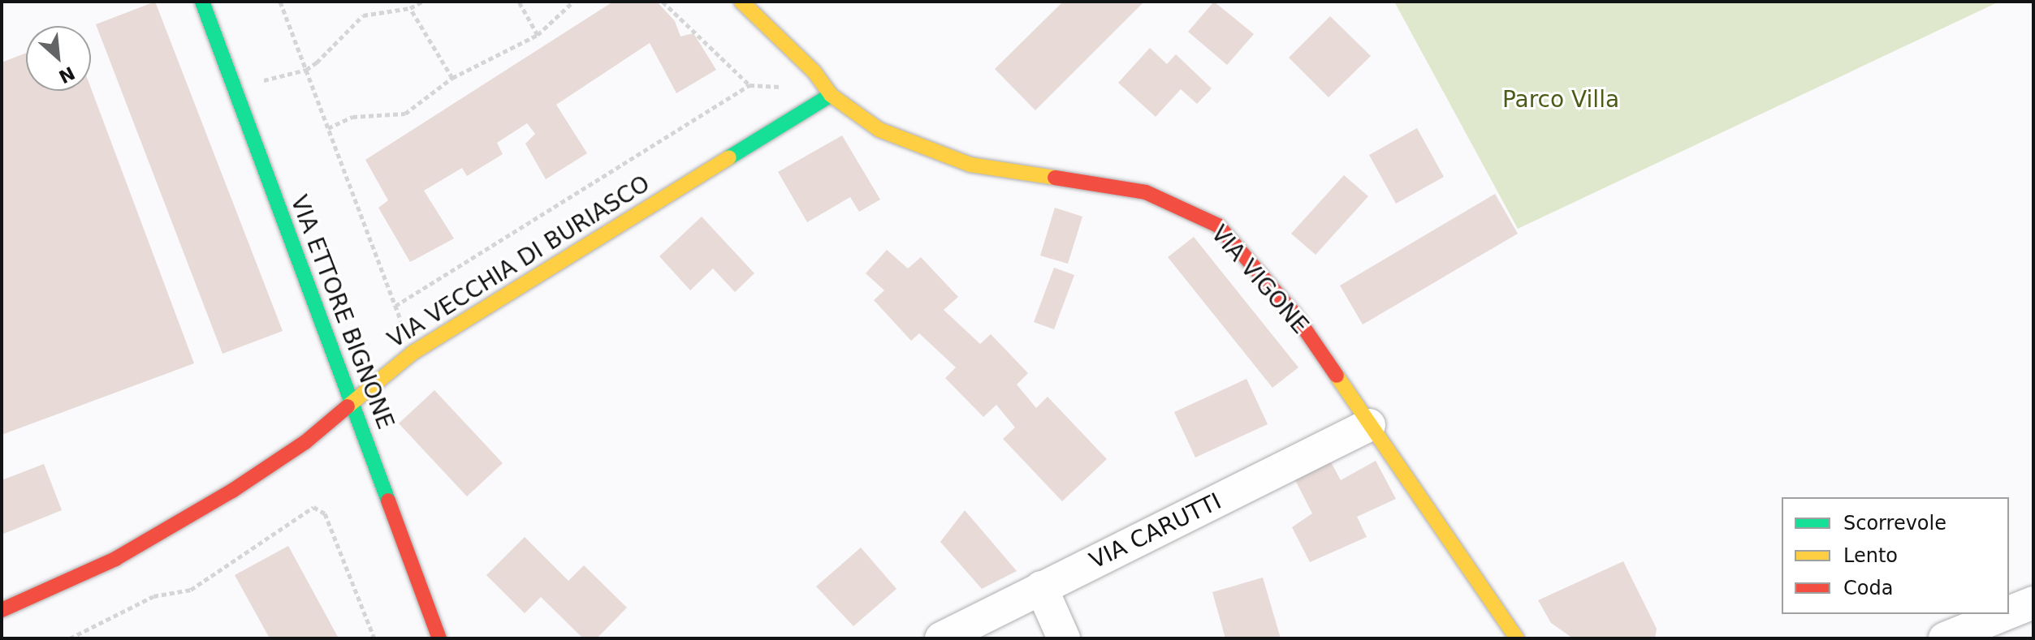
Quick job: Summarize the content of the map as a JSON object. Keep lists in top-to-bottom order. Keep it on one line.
{"streets":{"street":["VIA VECCHIA DI BURIASCO","VIA VIGONE","VIA ETTORE BIGNONE","VIA CARUTTI"]},"crossings":[["VIA VECCHIA DI BURIASCO","VIA VIGONE"],["VIA VECCHIA DI BURIASCO","VIA ETTORE BIGNONE"],["VIA VIGONE","VIA CARUTTI"]],"parks":["Parco Villa"],"legend":["Scorrevole","Lento","Coda"],"north":"bottom right"}
